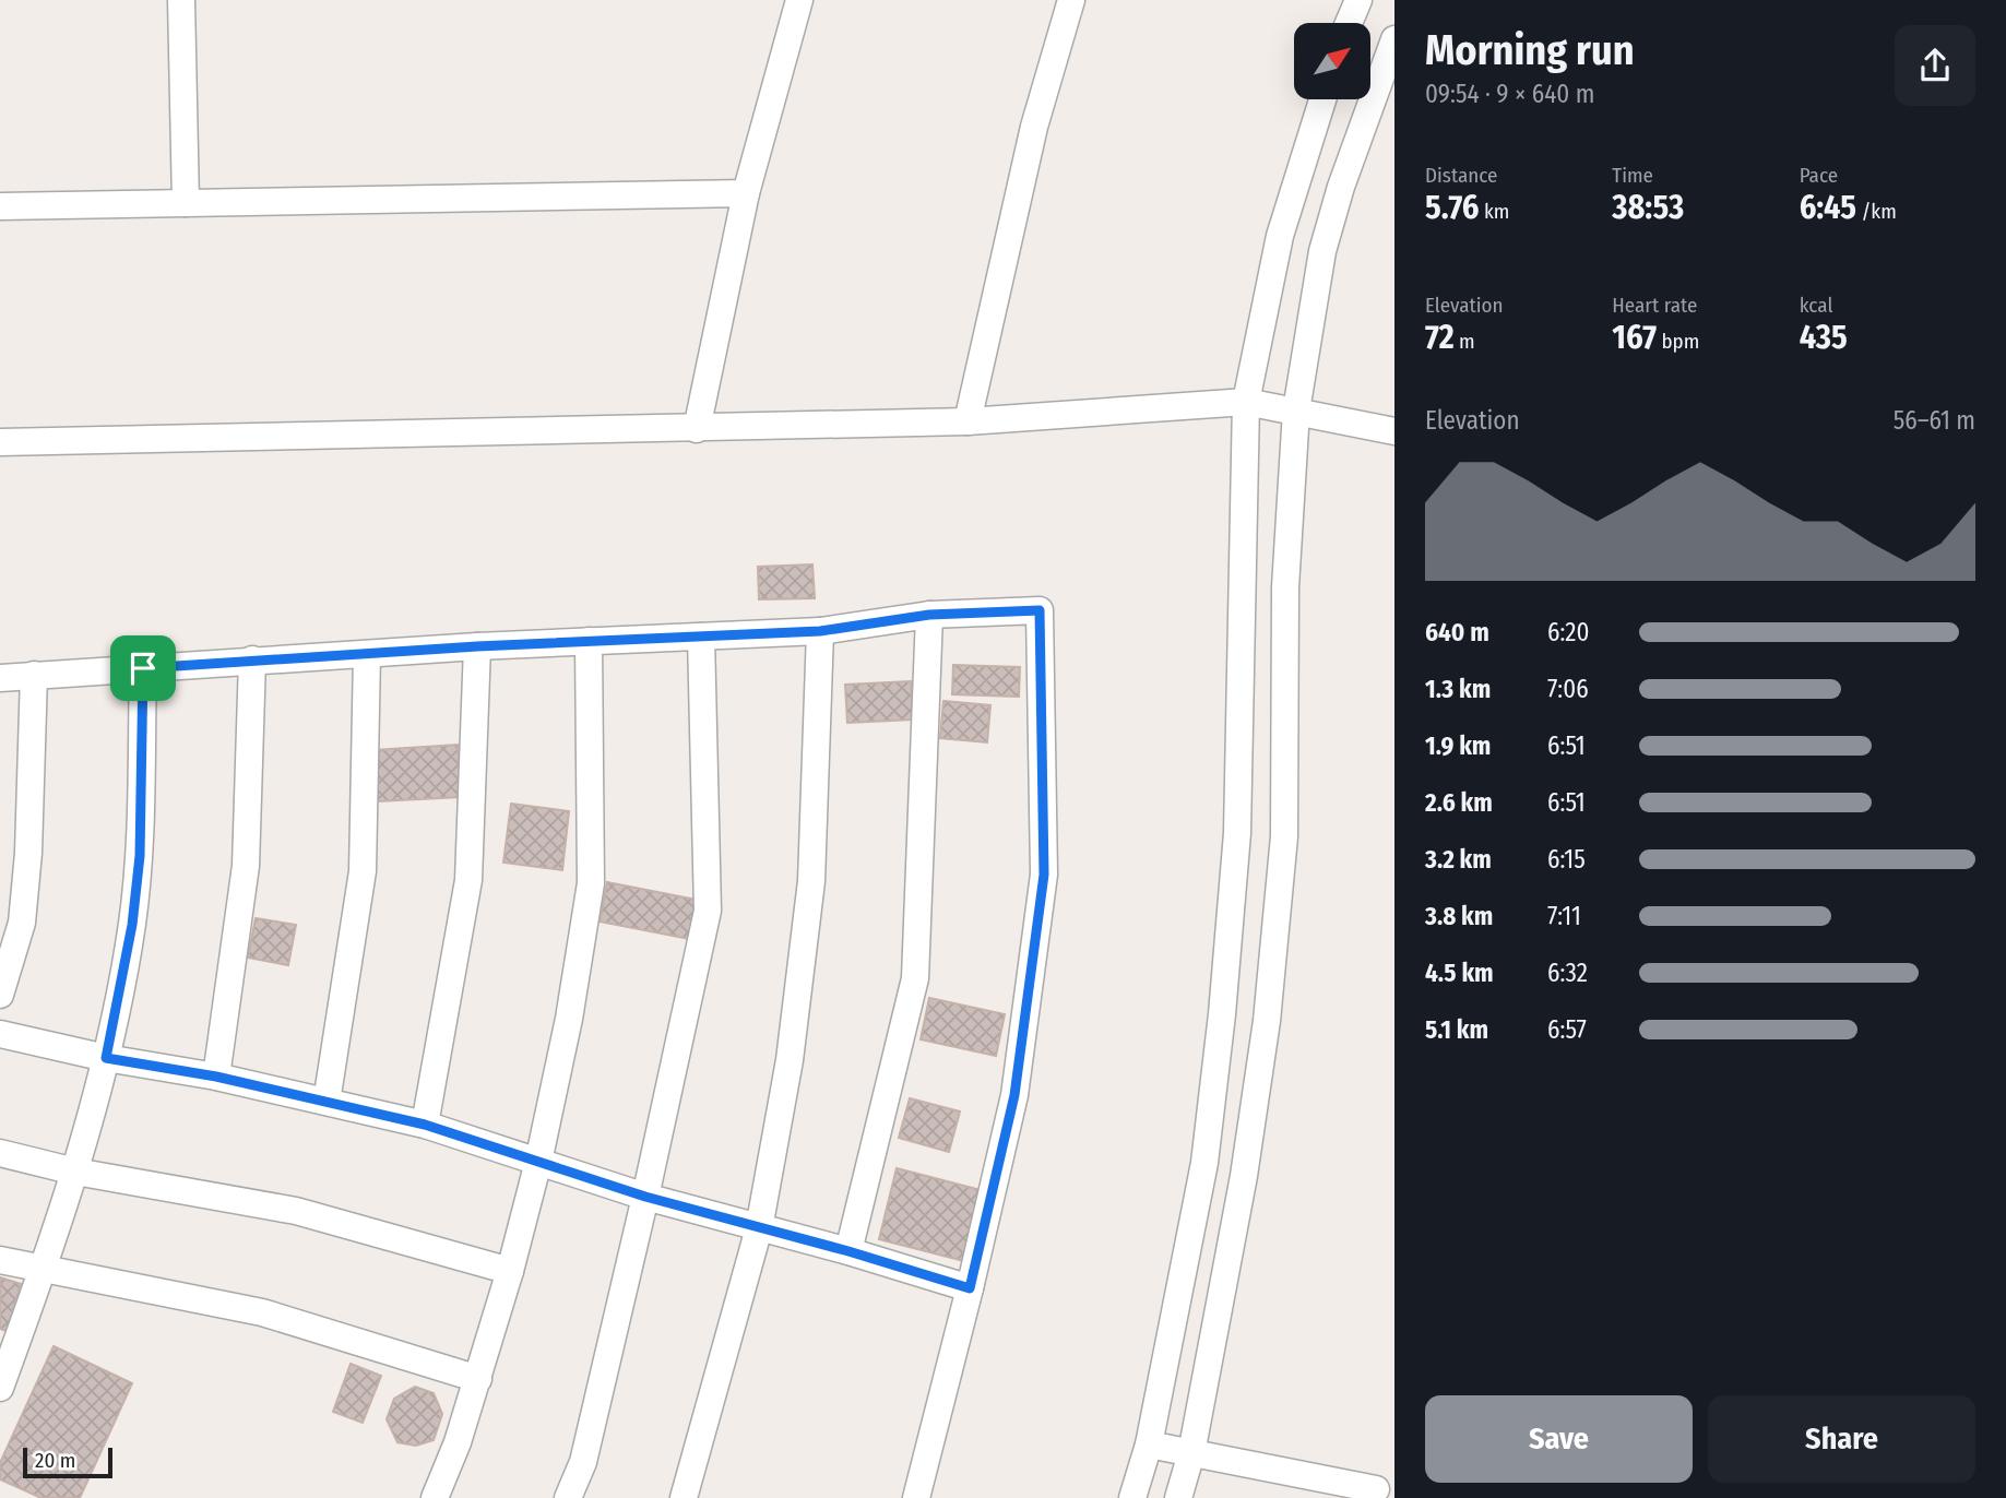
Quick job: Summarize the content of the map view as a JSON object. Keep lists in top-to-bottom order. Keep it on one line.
{"scale_bar":"20 m","north":"top right","page":{"heading":["Morning run","09:54 · 9 × 640 m"],"stats":[["Distance","5.76 km"],["Time","38:53"],["Pace","6:45 /km"],["Elevation","72 m"],["Heart rate","167 bpm"],["kcal","435"]],"chart":["Elevation","56–61 m"],"list":[{"name":"640 m","note":"6:20"},{"name":"1.3 km","note":"7:06"},{"name":"1.9 km","note":"6:51"},{"name":"2.6 km","note":"6:51"},{"name":"3.2 km","note":"6:15"},{"name":"3.8 km","note":"7:11"},{"name":"4.5 km","note":"6:32"},{"name":"5.1 km","note":"6:57"}],"buttons":["Save","Share"],"scale":"20 m"}}
